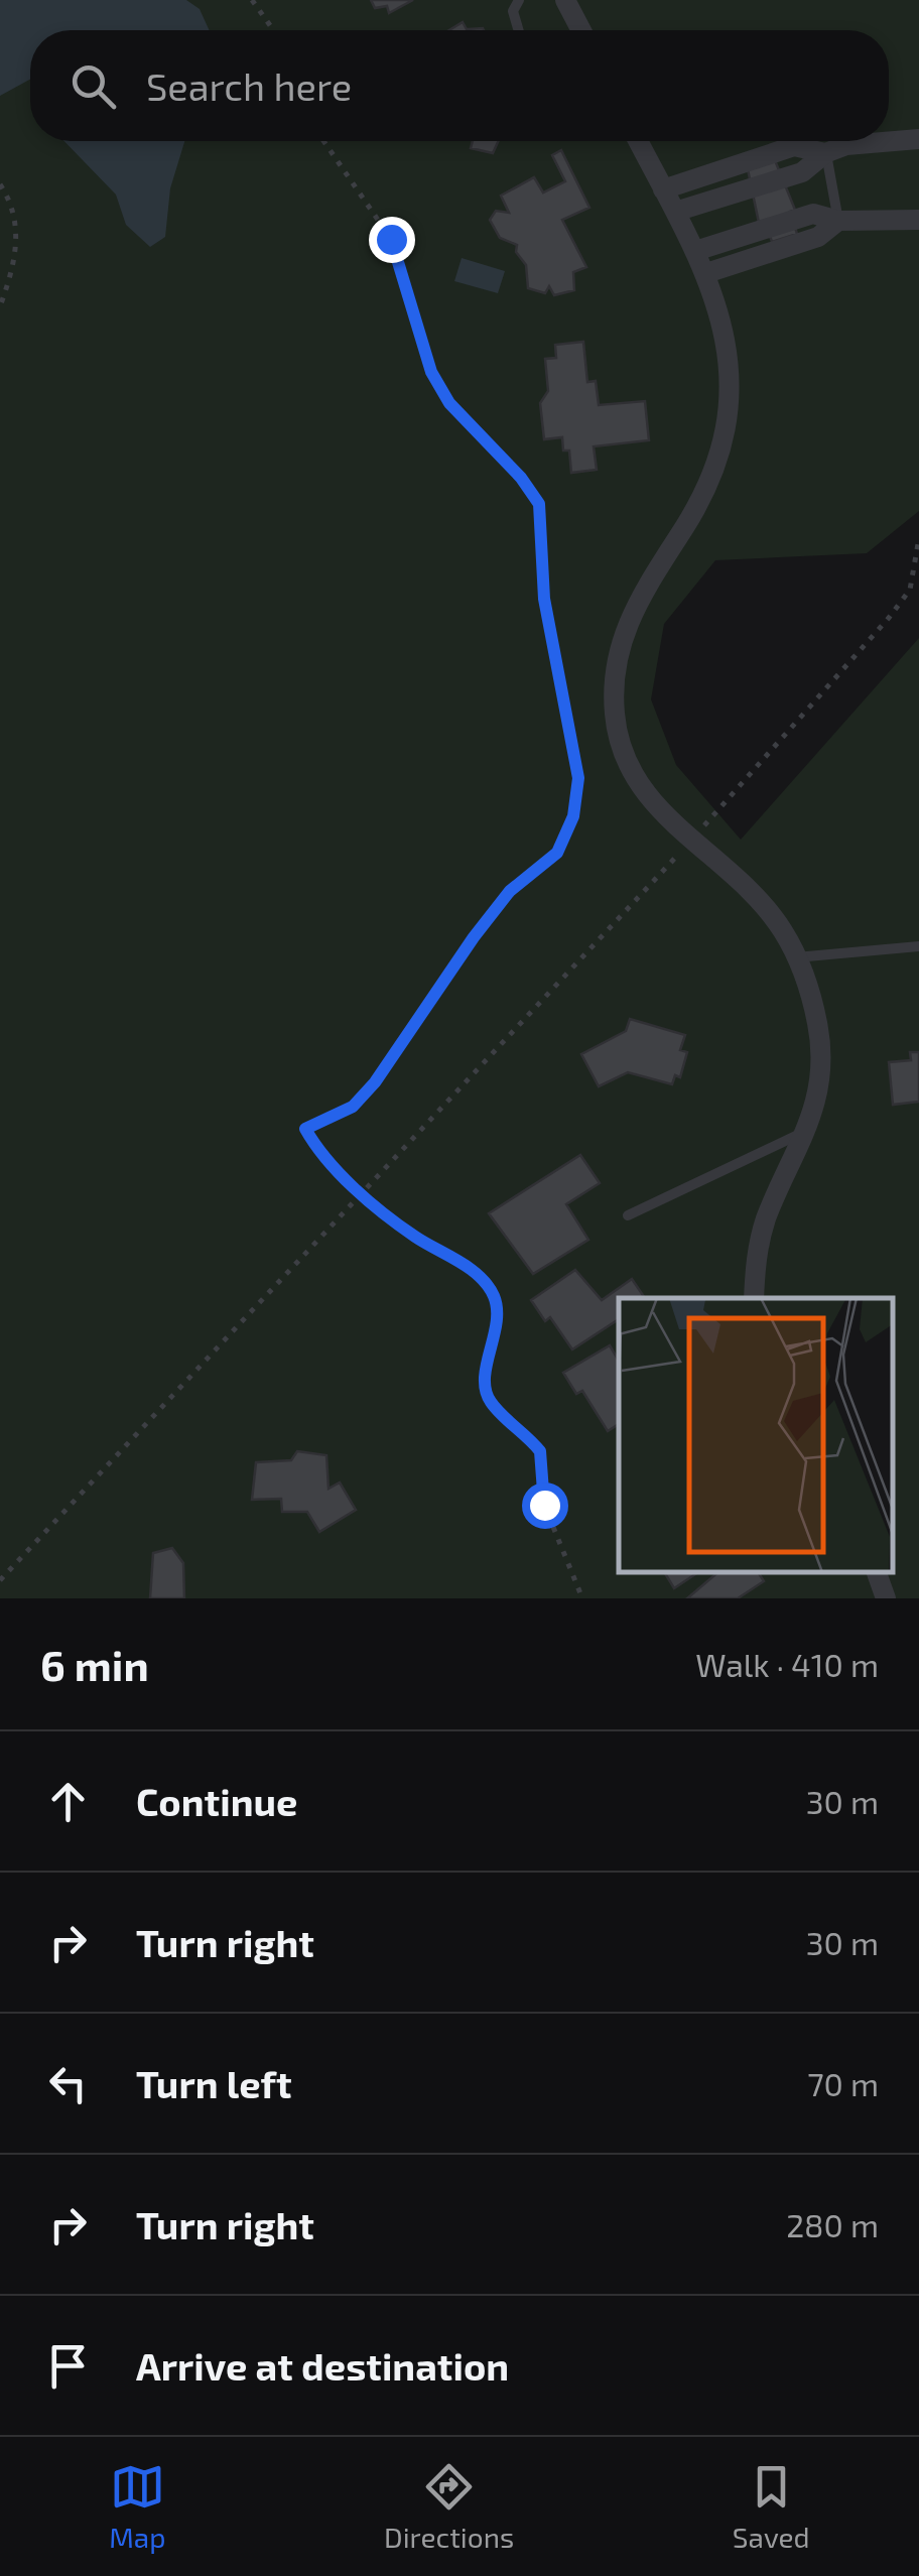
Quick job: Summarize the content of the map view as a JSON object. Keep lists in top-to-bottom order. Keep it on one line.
{"page":{"search":"Search here","heading":["6 min","Walk · 410 m"],"list":[["Continue","30 m"],["Turn right","30 m"],["Turn left","70 m"],["Turn right","280 m"],"Arrive at destination"],"nav":["Map","Directions","Saved"]}}
